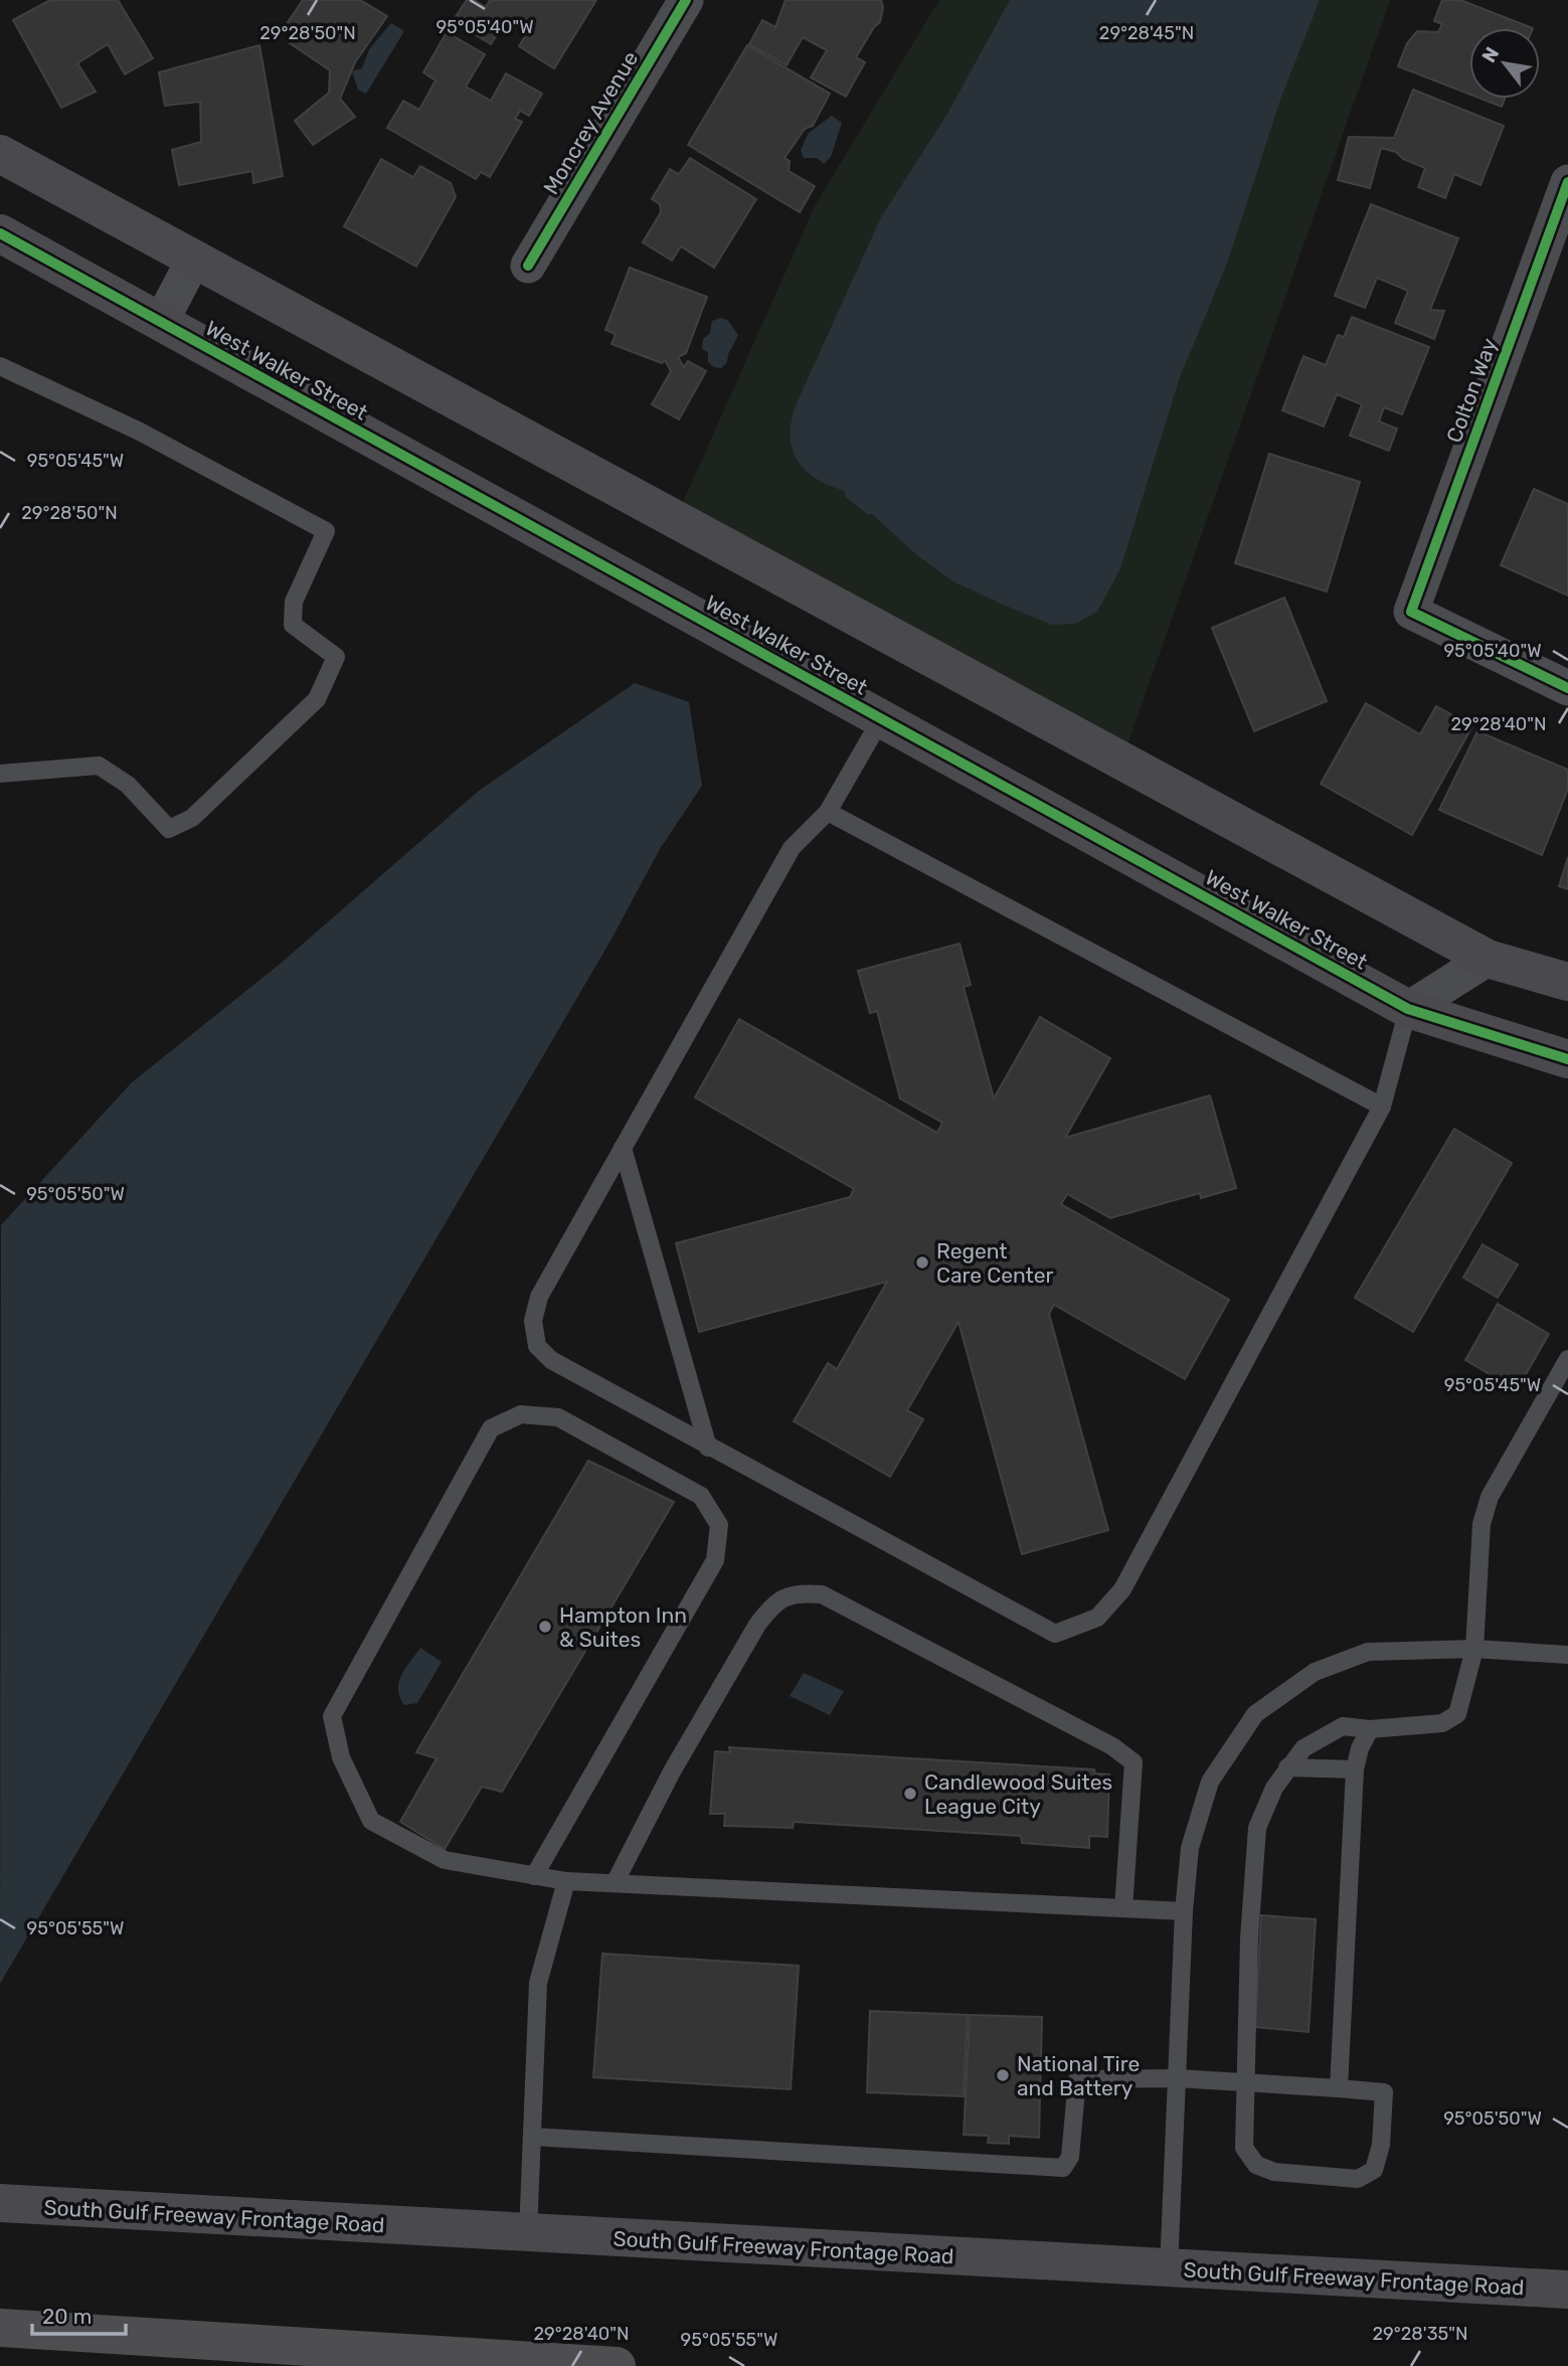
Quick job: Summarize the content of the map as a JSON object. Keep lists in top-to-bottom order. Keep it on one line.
{"streets":{"street":["Moncrey Avenue","West Walker Street","Colton Way","South Gulf Freeway Frontage Road"]},"places":["Regent Care Center","Hampton Inn & Suites","Candlewood Suites League City","National Tire and Battery"],"scale_bar":"20 m","north":"top left","coordinates":["95°05'40\"W","29°28'50\"N","29°28'45\"N","95°05'45\"W","29°28'40\"N","95°05'50\"W","95°05'55\"W","29°28'35\"N"]}
